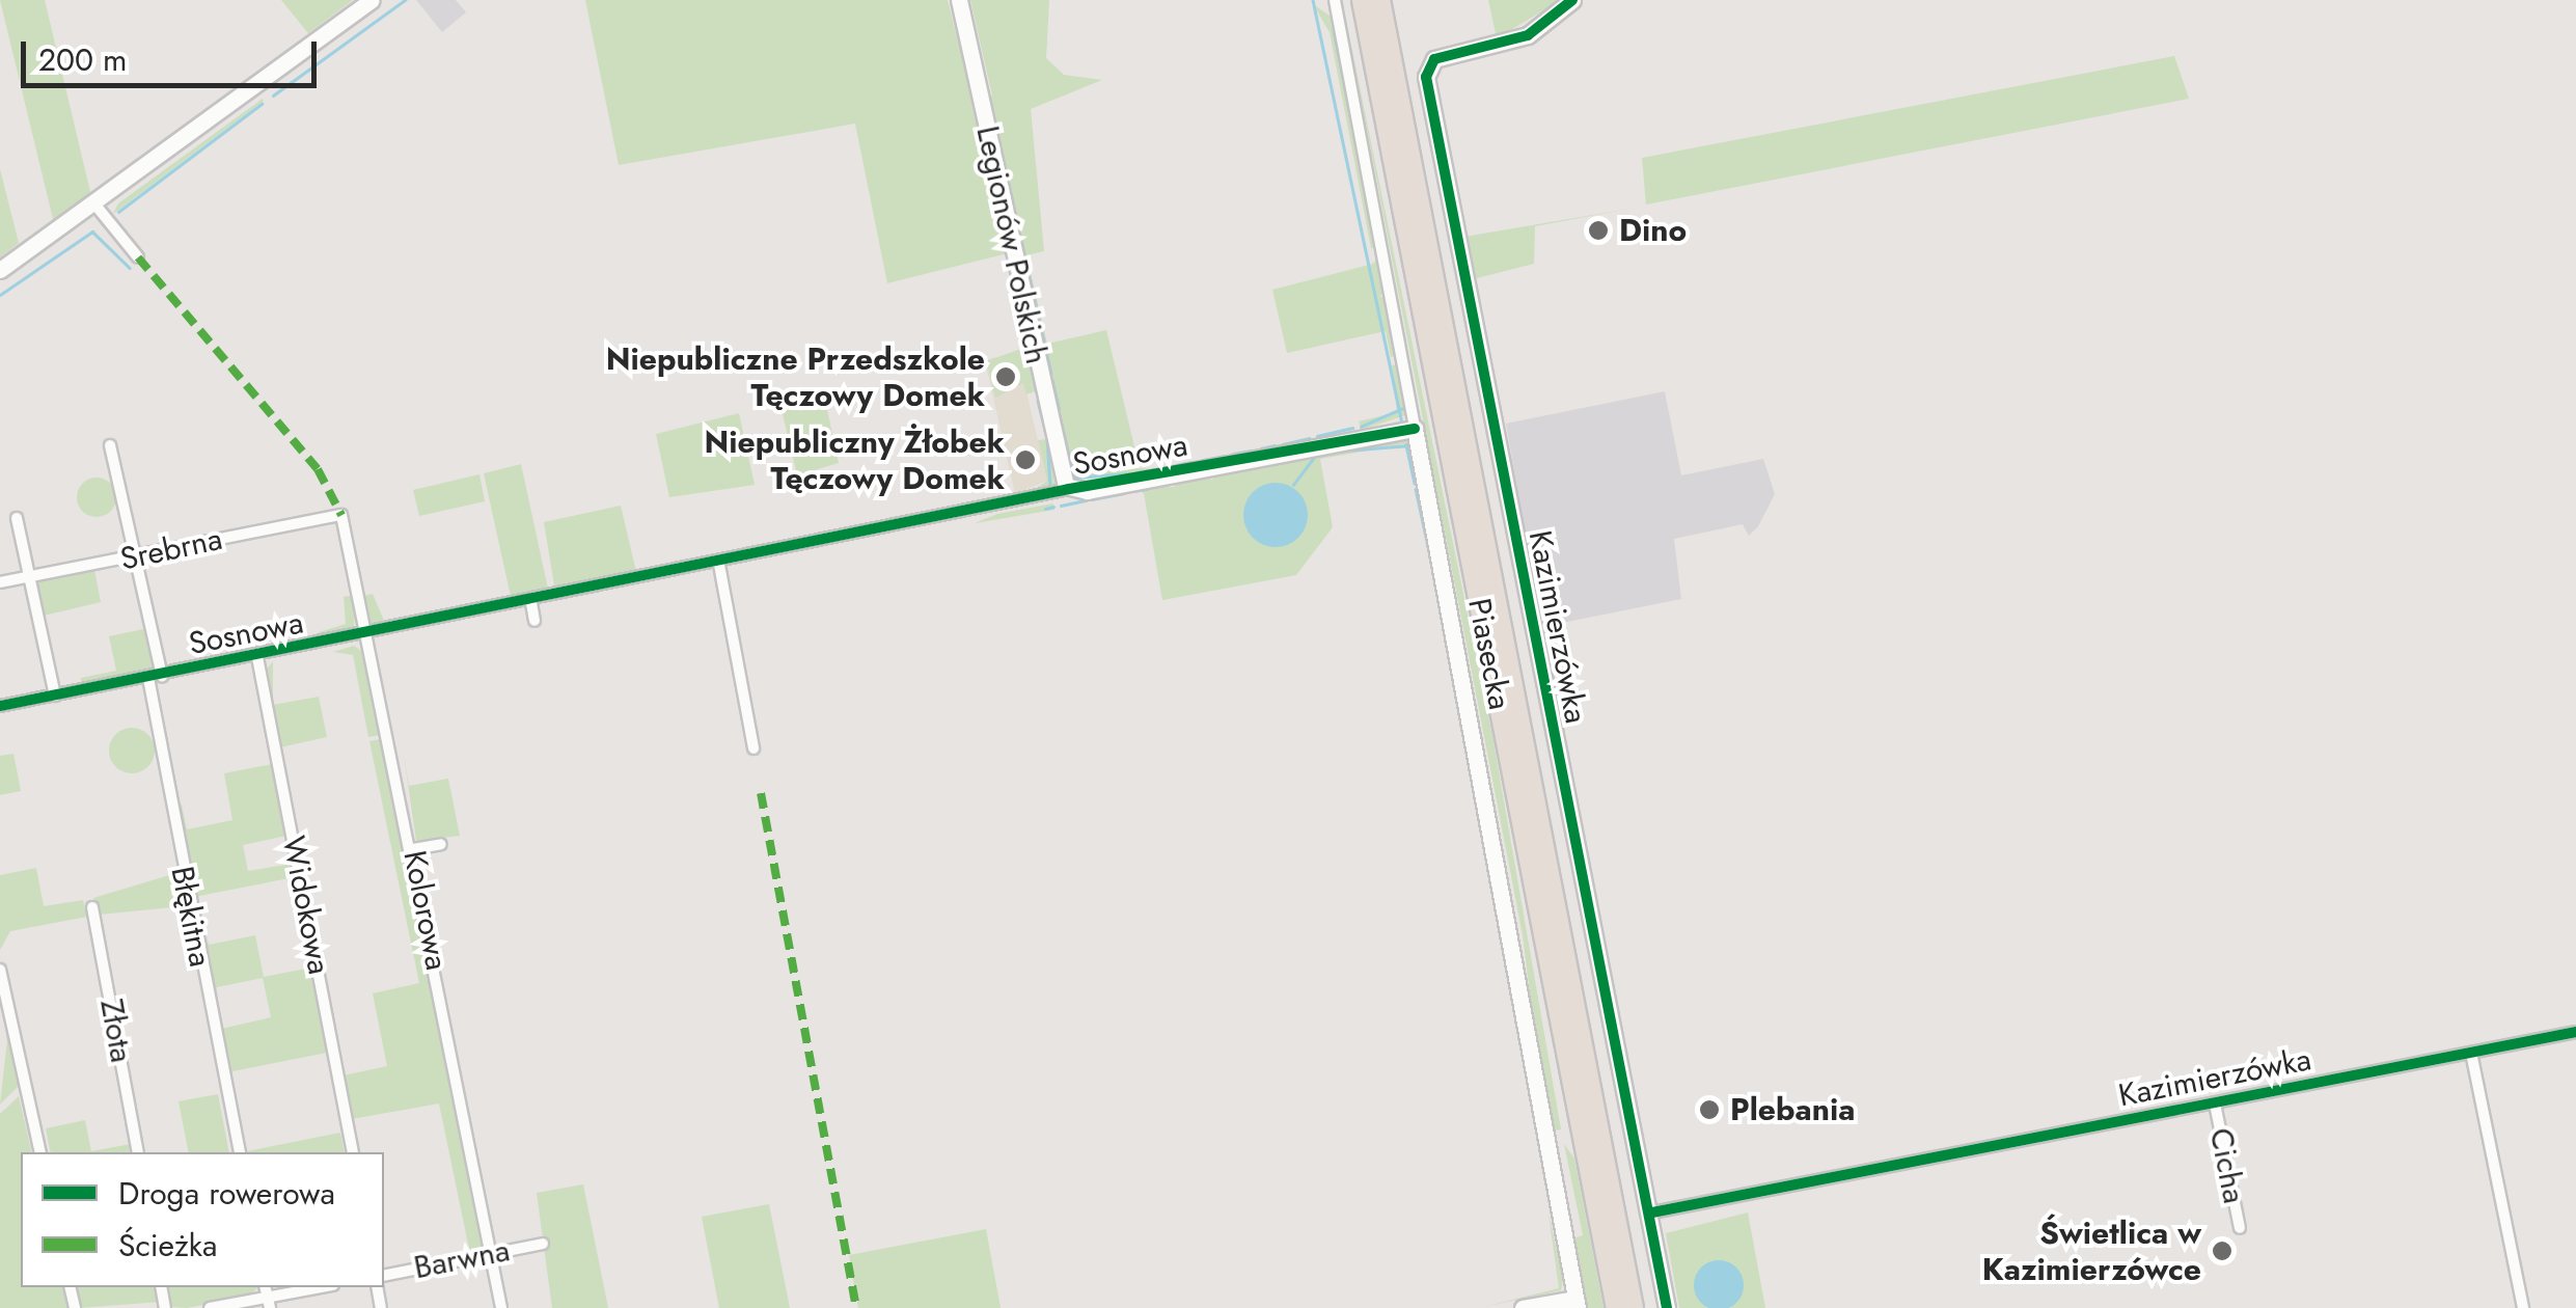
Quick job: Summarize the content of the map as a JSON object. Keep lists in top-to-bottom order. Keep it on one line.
{"streets":{"highway":["Piasecka"],"street":["Legionów Polskich","Sosnowa","Srebrna","Kazimierzówka","Widokowa","Kolorowa","Błękitna","Złota","Cicha","Barwna"]},"crossings":[["Legionów Polskich","Sosnowa"],["Sosnowa","Widokowa"],["Sosnowa","Kolorowa"],["Sosnowa","Błękitna"],["Srebrna","Kolorowa"],["Kazimierzówka","Cicha"],["Kolorowa","Barwna"]],"places":["Dino","Niepubliczne Przedszkole Tęczowy Domek","Niepubliczny Żłobek Tęczowy Domek","Plebania","Świetlica w Kazimierzówce"],"legend":["Droga rowerowa","Ścieżka"],"scale_bar":"200 m"}
